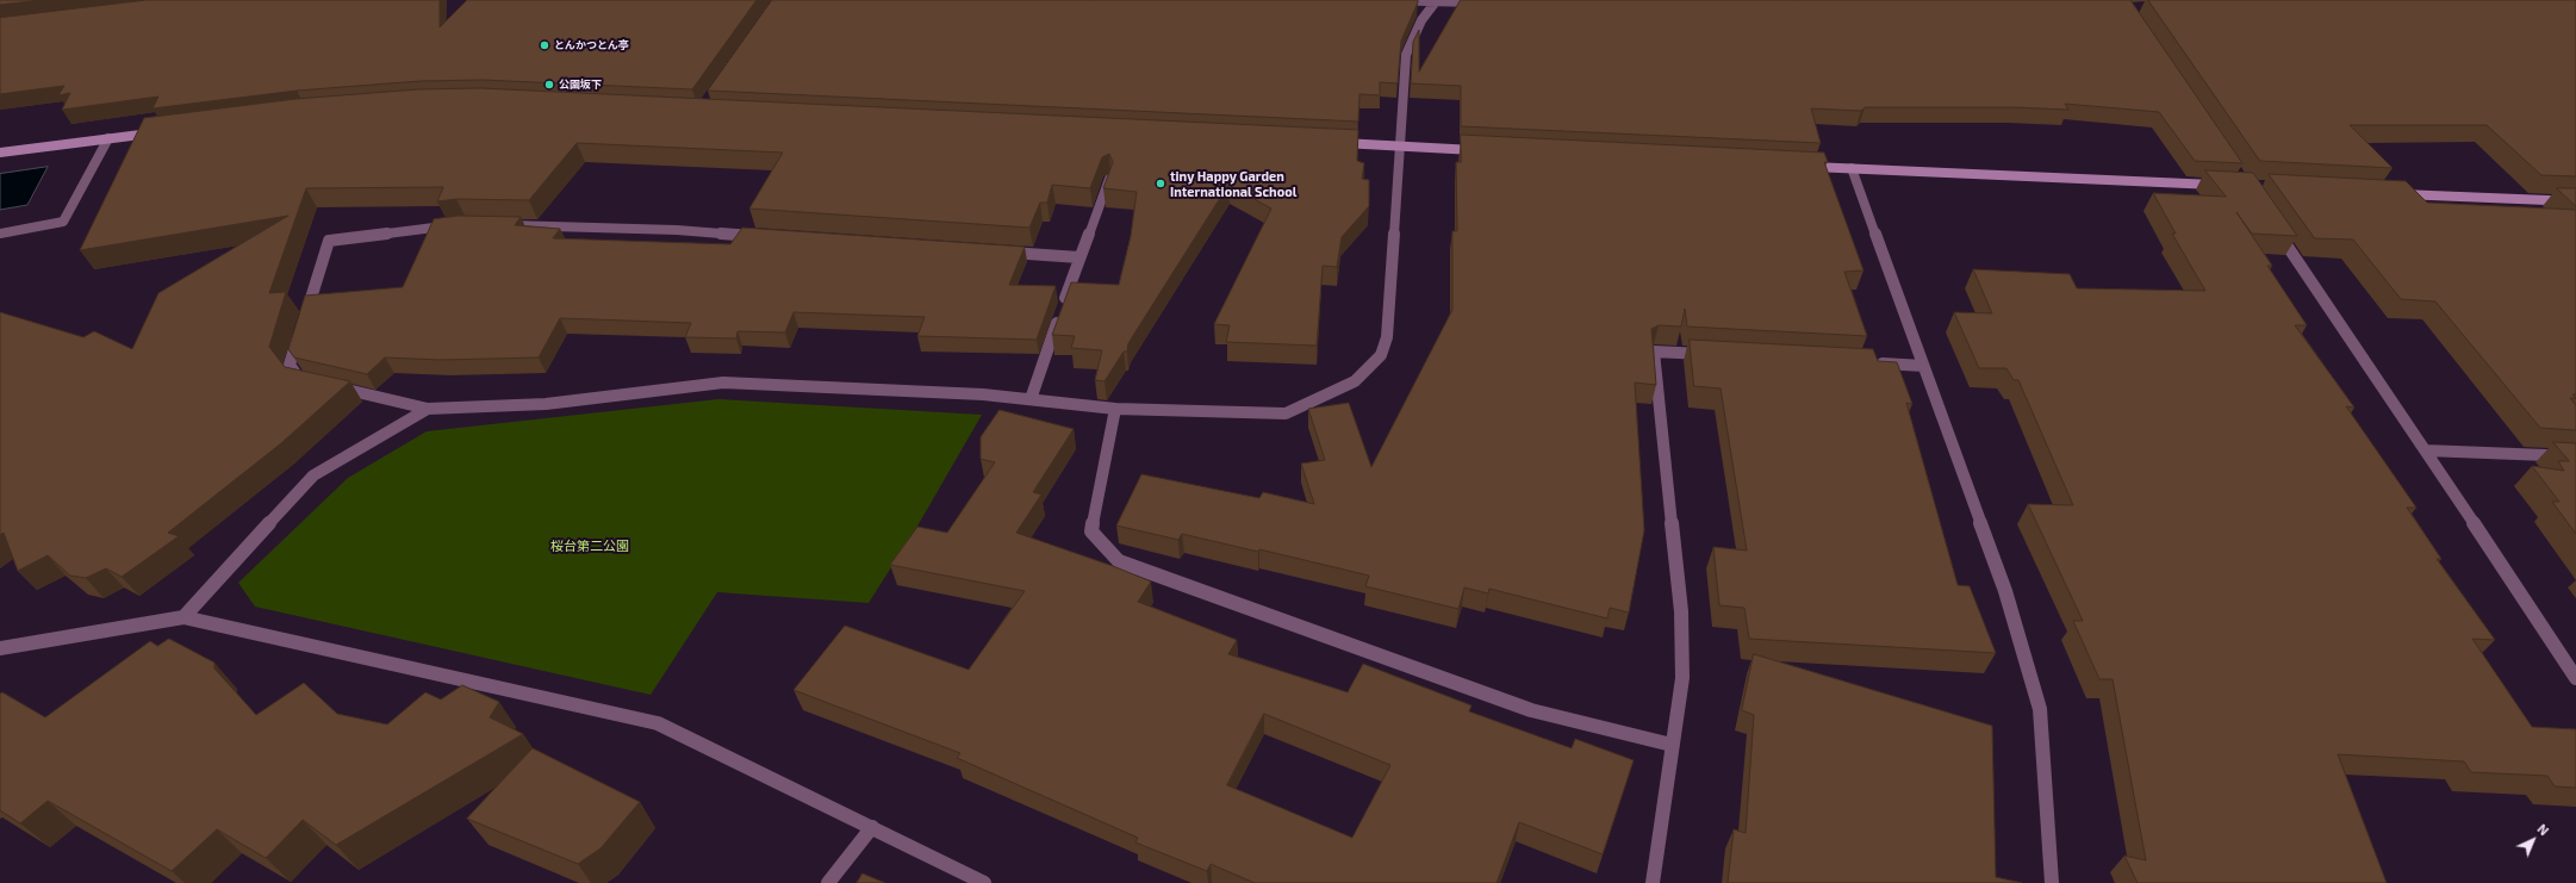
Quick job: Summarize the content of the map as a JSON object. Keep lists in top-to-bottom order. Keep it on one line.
{"parks":["桜台第二公園"],"places":["とんかつとん亭","公園坂下","tiny Happy Garden International School"],"north":"top right"}
